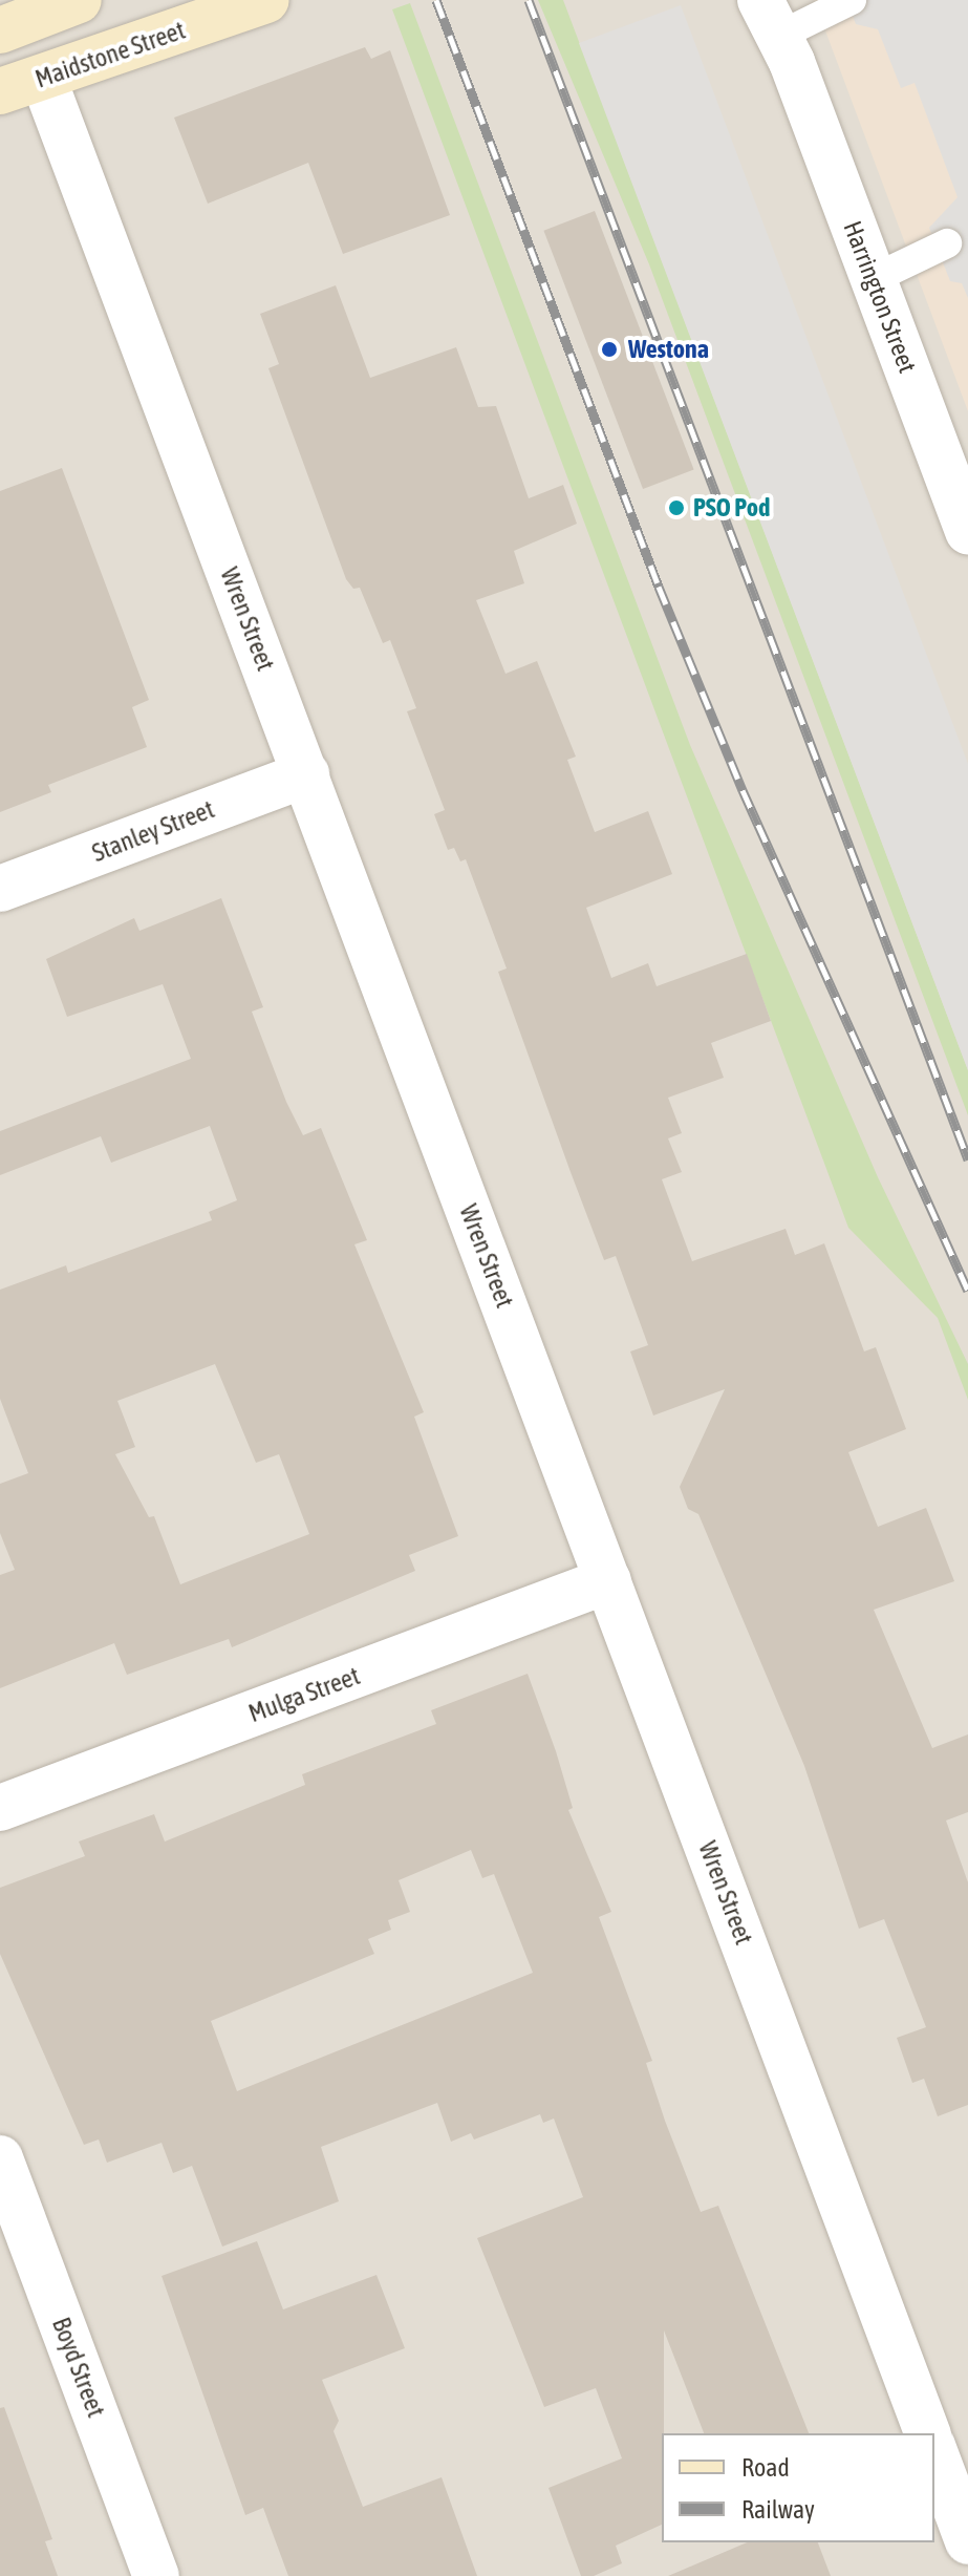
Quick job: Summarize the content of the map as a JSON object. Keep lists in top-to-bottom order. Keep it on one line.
{"streets":{"main road":["Maidstone Street"],"street":["Harrington Street","Wren Street","Stanley Street","Mulga Street","Boyd Street"]},"crossings":[["Maidstone Street","Wren Street"],["Wren Street","Stanley Street"],["Wren Street","Mulga Street"]],"places":["Westona","PSO Pod"],"legend":["Road","Railway"]}
